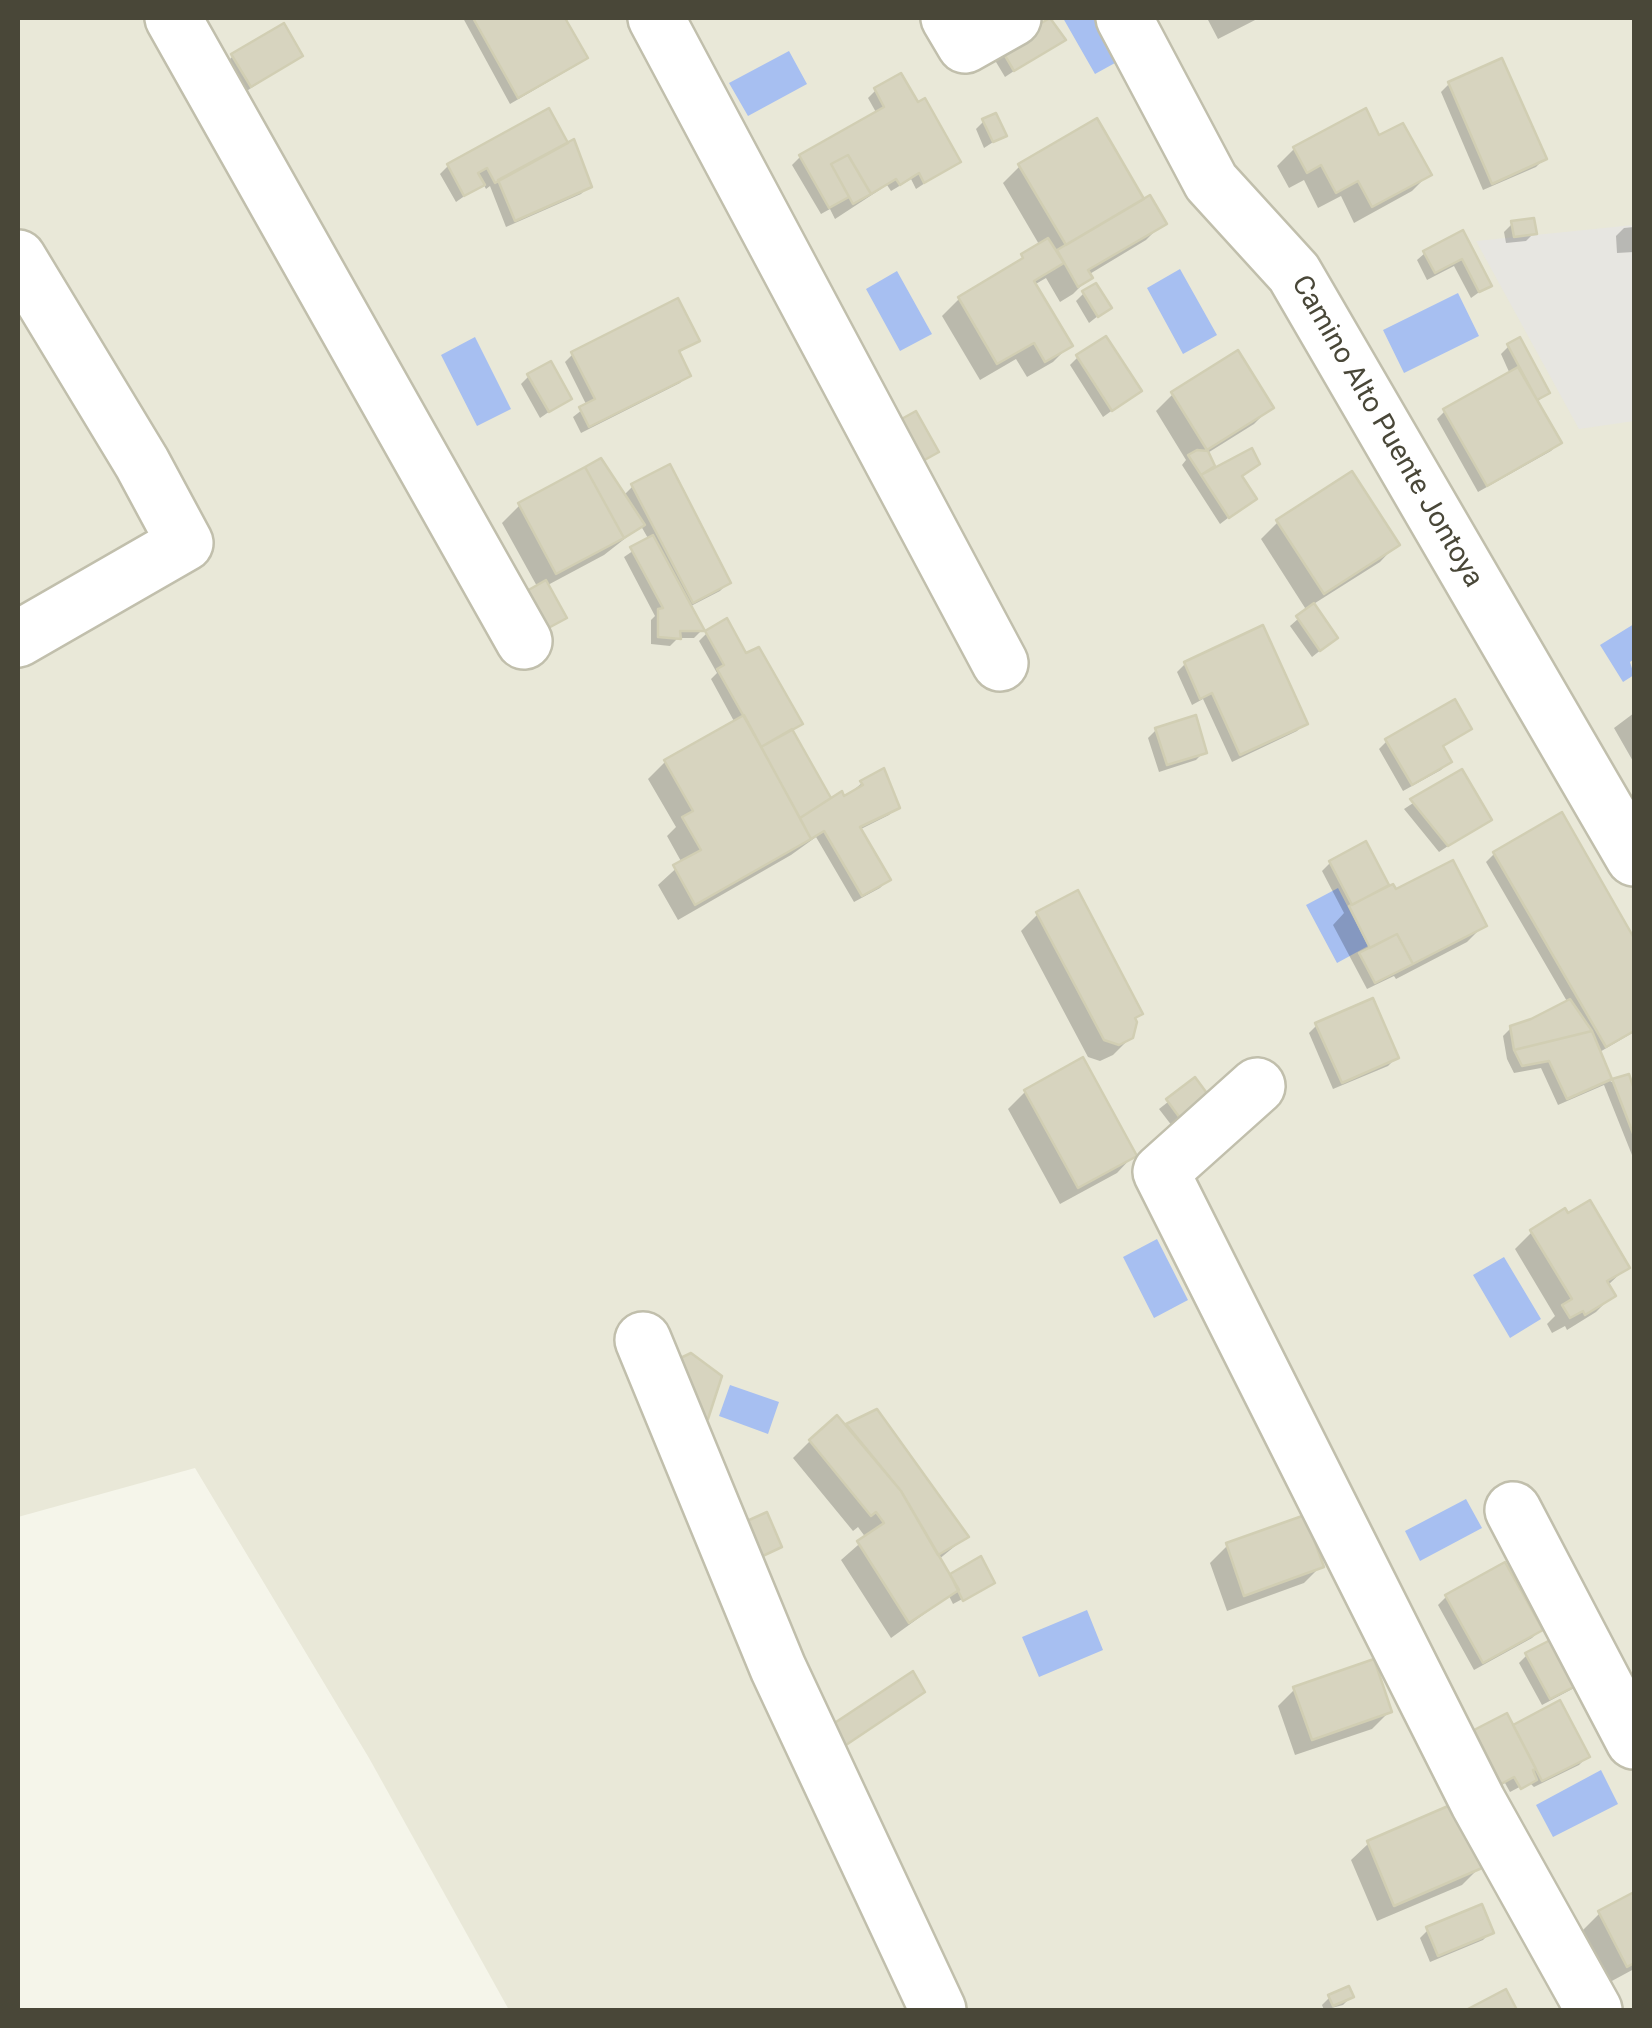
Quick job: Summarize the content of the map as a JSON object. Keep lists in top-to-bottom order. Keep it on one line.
{"streets":{"street":["Camino Alto Puente Jontoya"]}}
